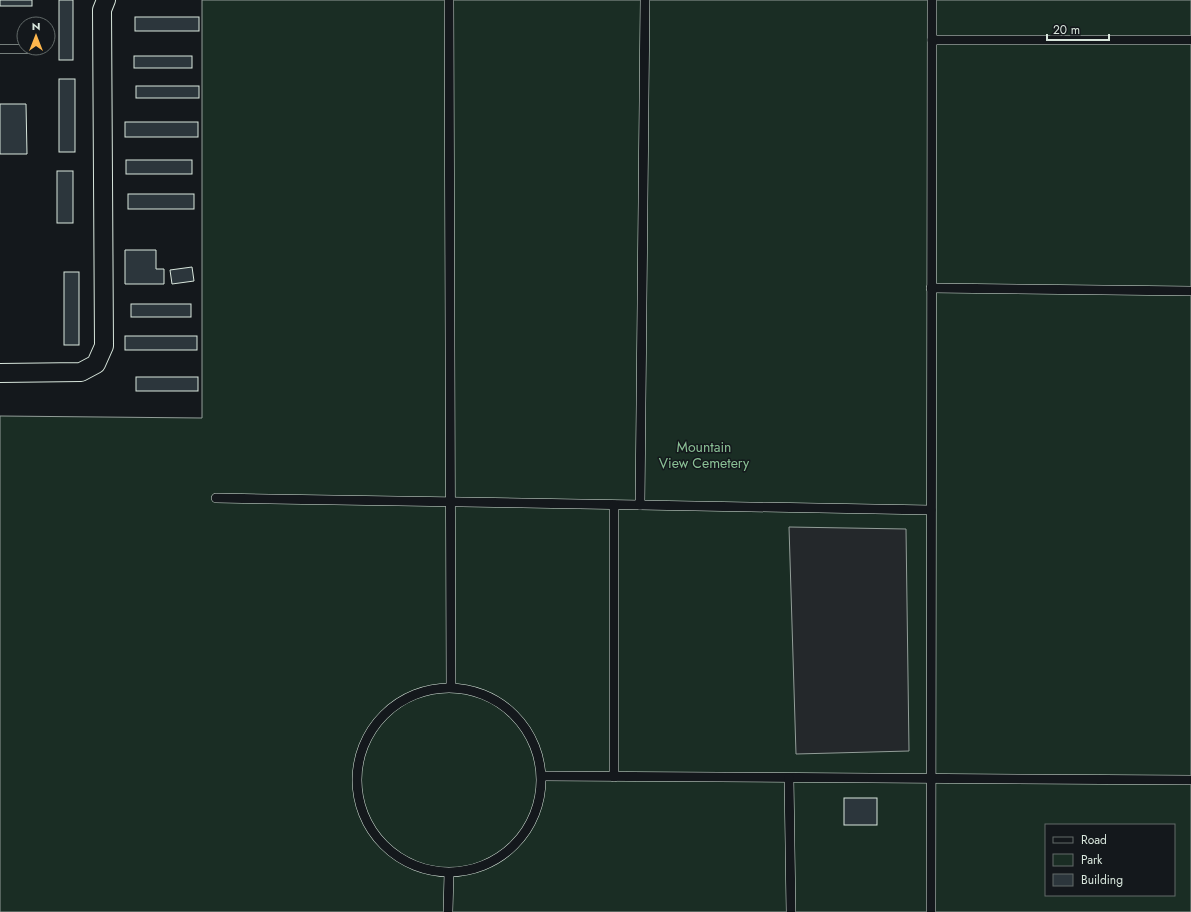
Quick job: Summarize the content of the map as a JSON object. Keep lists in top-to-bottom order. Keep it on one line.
{"parks":["Mountain View Cemetery"],"legend":["Road","Park","Building"],"scale_bar":"20 m","north":"top"}
